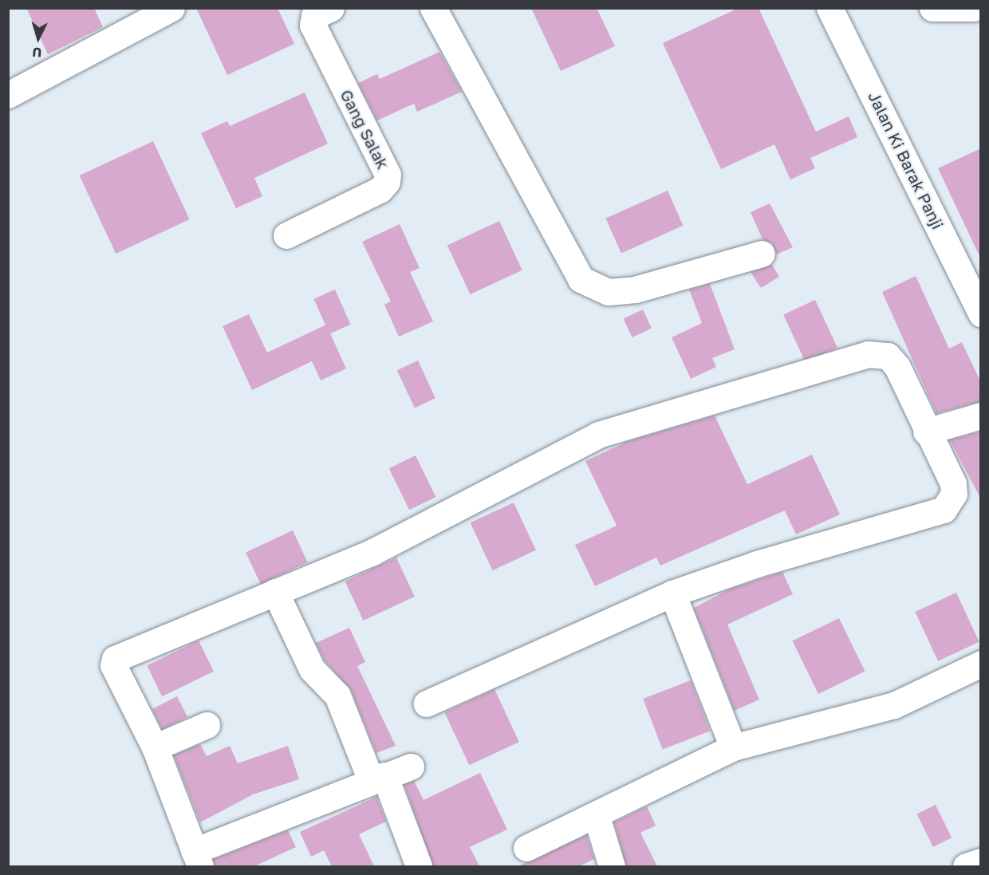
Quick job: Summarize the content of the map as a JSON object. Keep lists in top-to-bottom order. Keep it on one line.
{"streets":{"street":["Gang Salak","Jalan Ki Barak Panji"]},"north":"bottom"}
